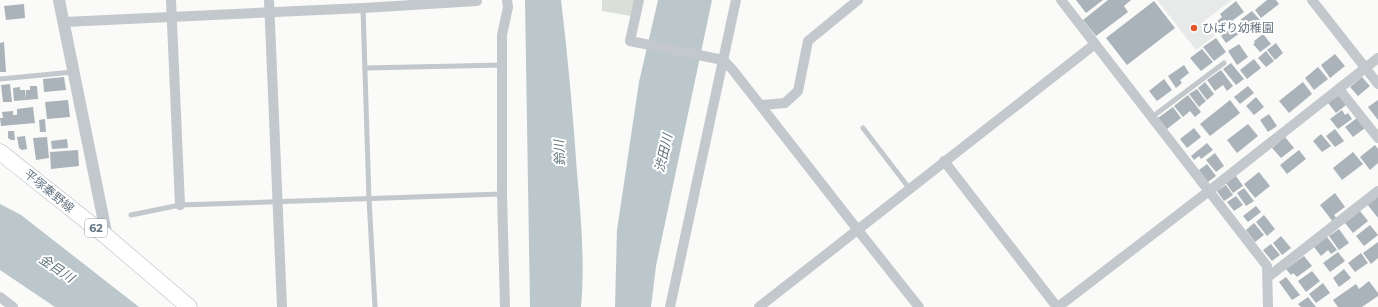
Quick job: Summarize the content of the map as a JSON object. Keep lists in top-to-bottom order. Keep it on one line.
{"streets":{"main road":["平塚秦野線","62"]},"water":["鈴川","渋田川","金目川"],"places":["ひばり幼稚園"]}
